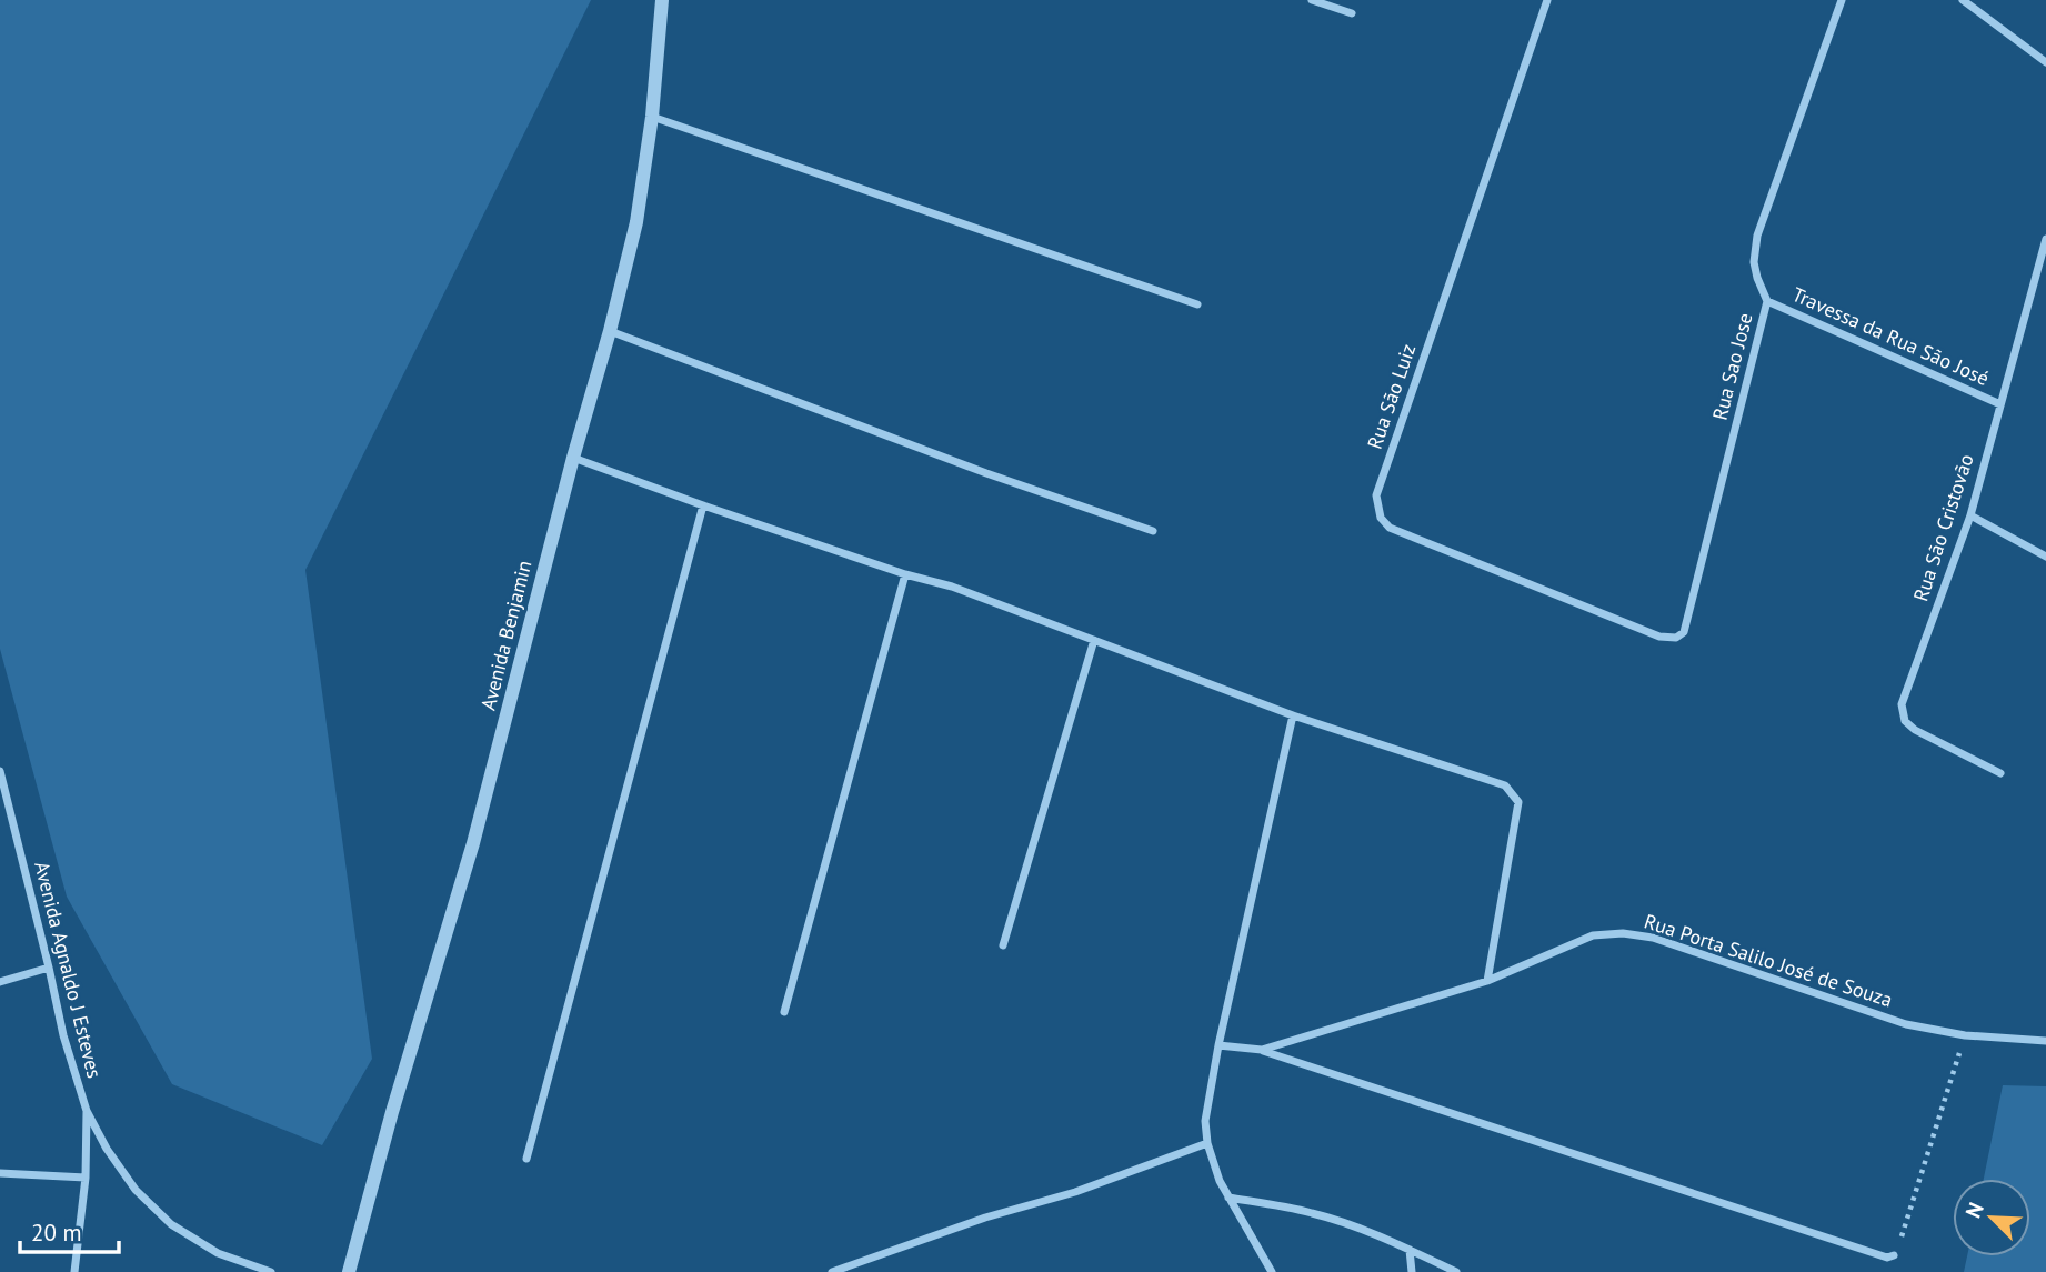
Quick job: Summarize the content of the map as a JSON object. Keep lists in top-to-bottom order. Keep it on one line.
{"streets":{"street":["Travessa da Rua São José","Rua Sao Jose","Rua São Luiz","Rua São Cristovão","Avenida Benjamin","Rua Porta Salilo José de Souza","Avenida Agnaldo J Esteves"]},"crossings":[["Travessa da Rua São José","Rua Sao Jose"],["Travessa da Rua São José","Rua São Cristovão"],["Rua Sao Jose","Rua São Luiz"]],"scale_bar":"20 m","north":"top left"}
